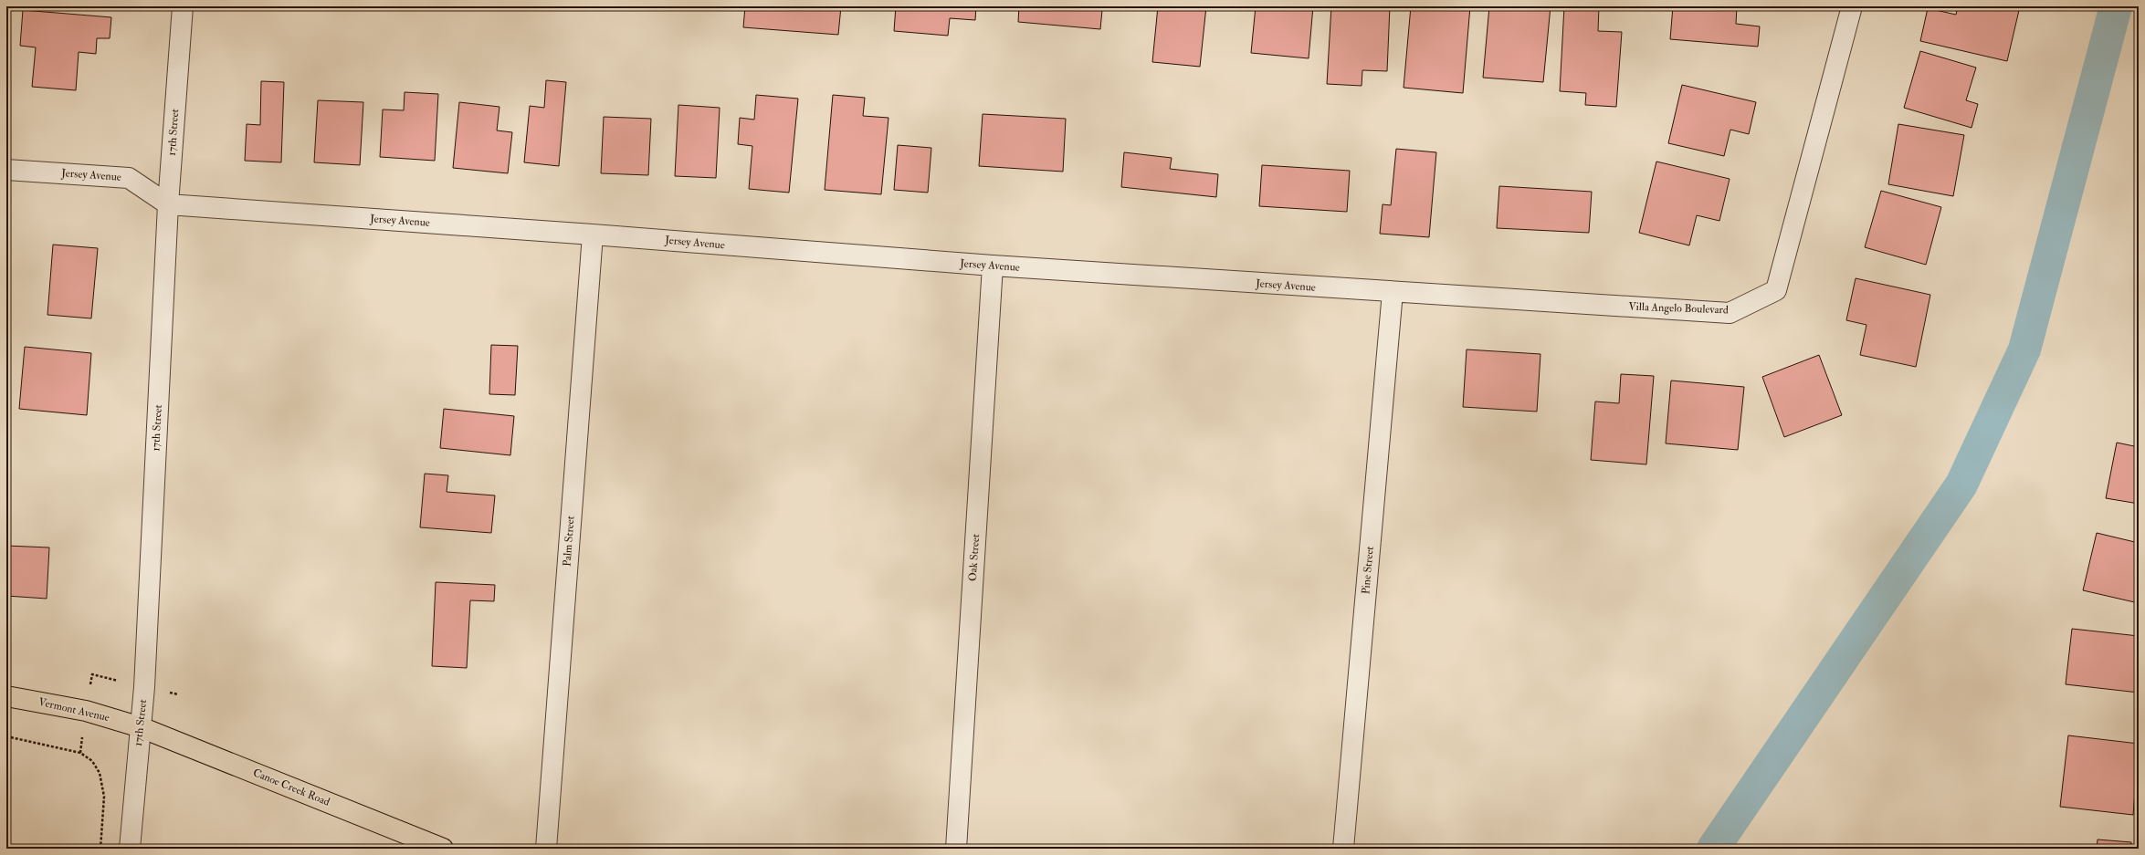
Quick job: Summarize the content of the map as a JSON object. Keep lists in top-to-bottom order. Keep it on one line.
{"streets":{"main road":["Vermont Avenue","Canoe Creek Road"],"street":["17th Street","Jersey Avenue","Villa Angelo Boulevard","Palm Street","Oak Street","Pine Street"]},"crossings":[["17th Street","Jersey Avenue"],["17th Street","Vermont Avenue"],["17th Street","Canoe Creek Road"],["Jersey Avenue","Villa Angelo Boulevard"],["Jersey Avenue","Palm Street"],["Jersey Avenue","Oak Street"],["Jersey Avenue","Pine Street"],["Villa Angelo Boulevard","Pine Street"],["Vermont Avenue","Canoe Creek Road"]]}
